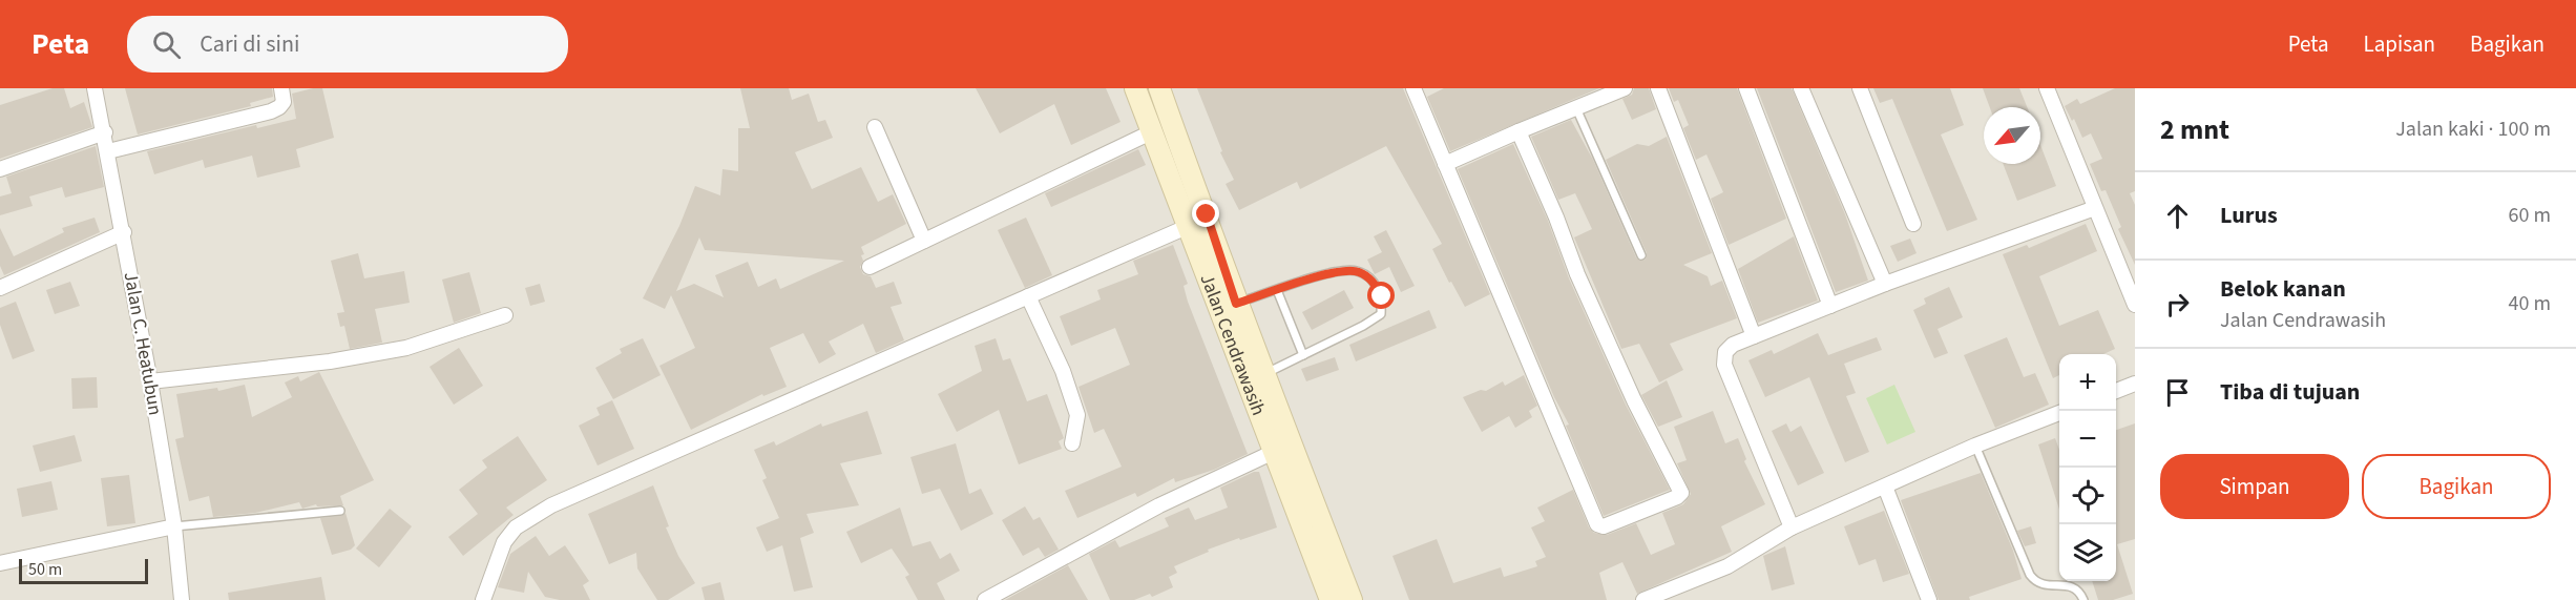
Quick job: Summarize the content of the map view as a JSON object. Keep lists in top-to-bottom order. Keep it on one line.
{"streets":{"main road":["Jalan Cendrawasih"],"street":["Jalan C. Heatubun"]},"scale_bar":"50 m","north":"bottom left","page":{"header":"Peta","search":"Cari di sini","nav":["Peta","Lapisan","Bagikan"],"heading":["2 mnt","Jalan kaki · 100 m"],"list":[["Lurus","60 m"],["Belok kanan","Jalan Cendrawasih","40 m"],"Tiba di tujuan"],"map_buttons":["+","−"],"buttons":["Simpan","Bagikan"],"scale":"50 m"}}
